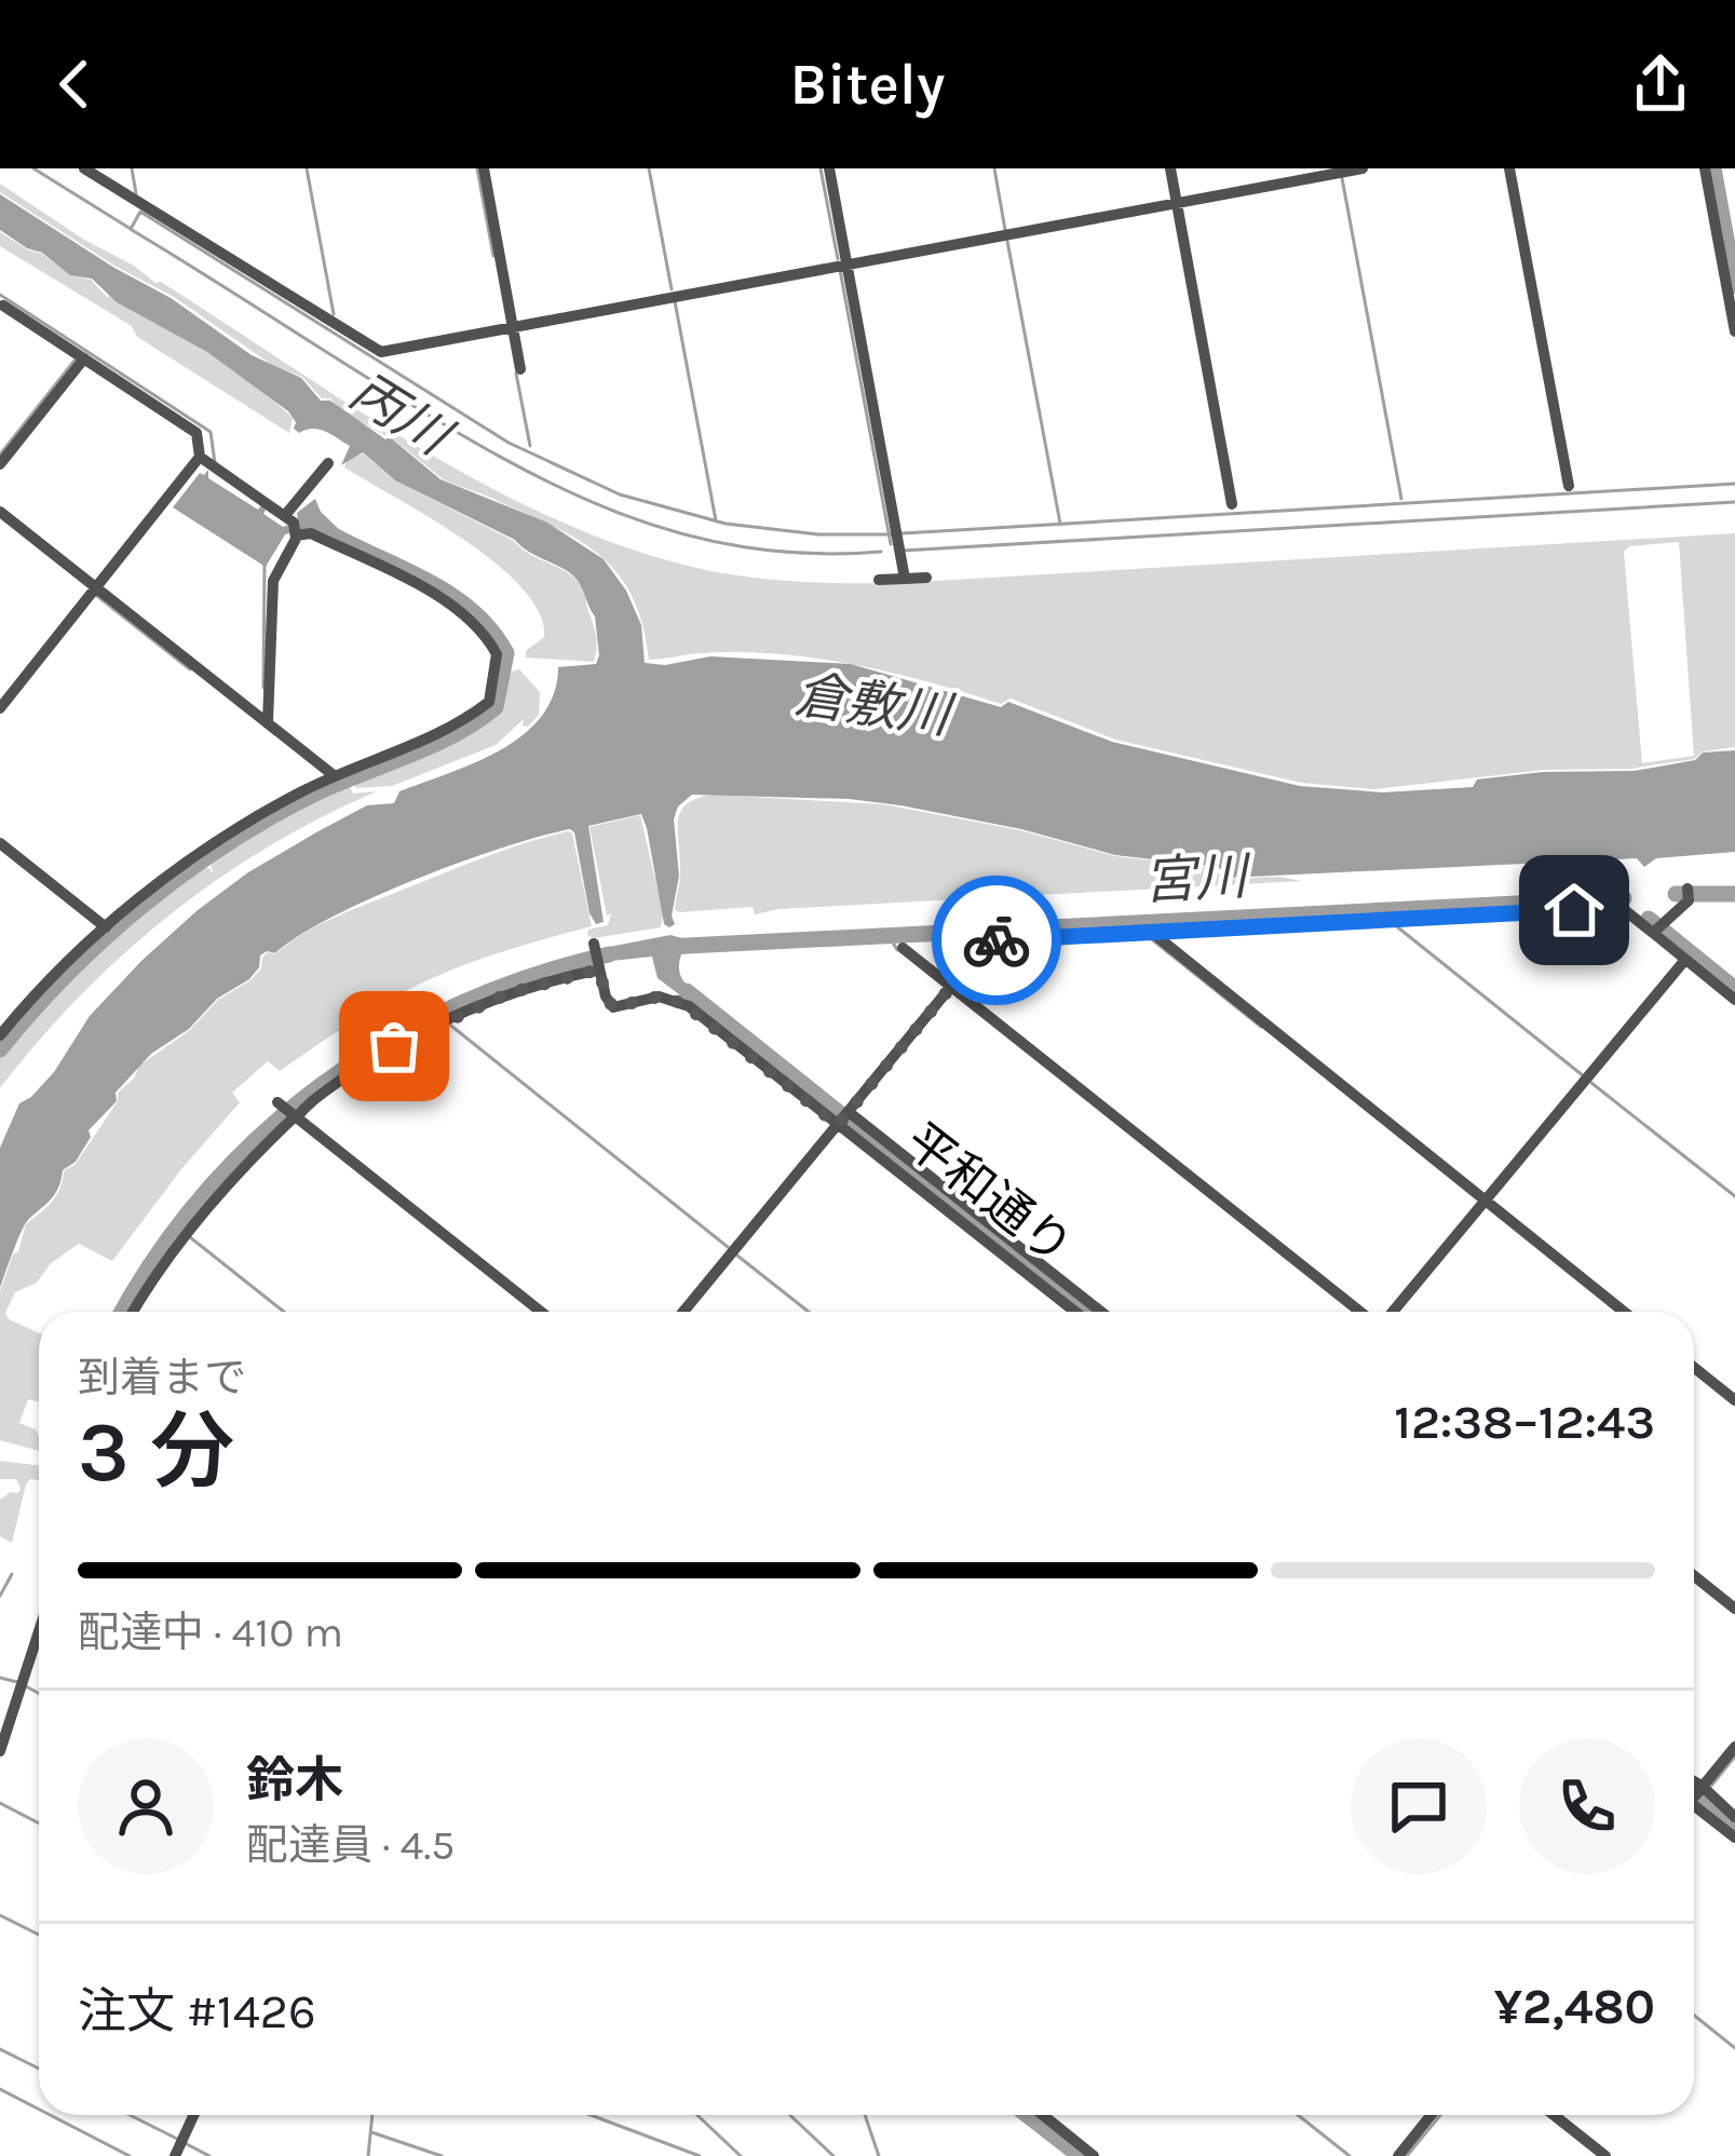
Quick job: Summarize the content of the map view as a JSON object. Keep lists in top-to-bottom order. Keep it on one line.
{"streets":{"street":["平和通り"]},"water":["丙川","倉敷川","宮川"],"page":{"header":"Bitely","heading":["3 分","到着まで","12:38–12:43"],"panel":["鈴木","配達員 · 4.5","注文 #1426","¥2,480"],"bar":"配達中 · 410 m"}}
